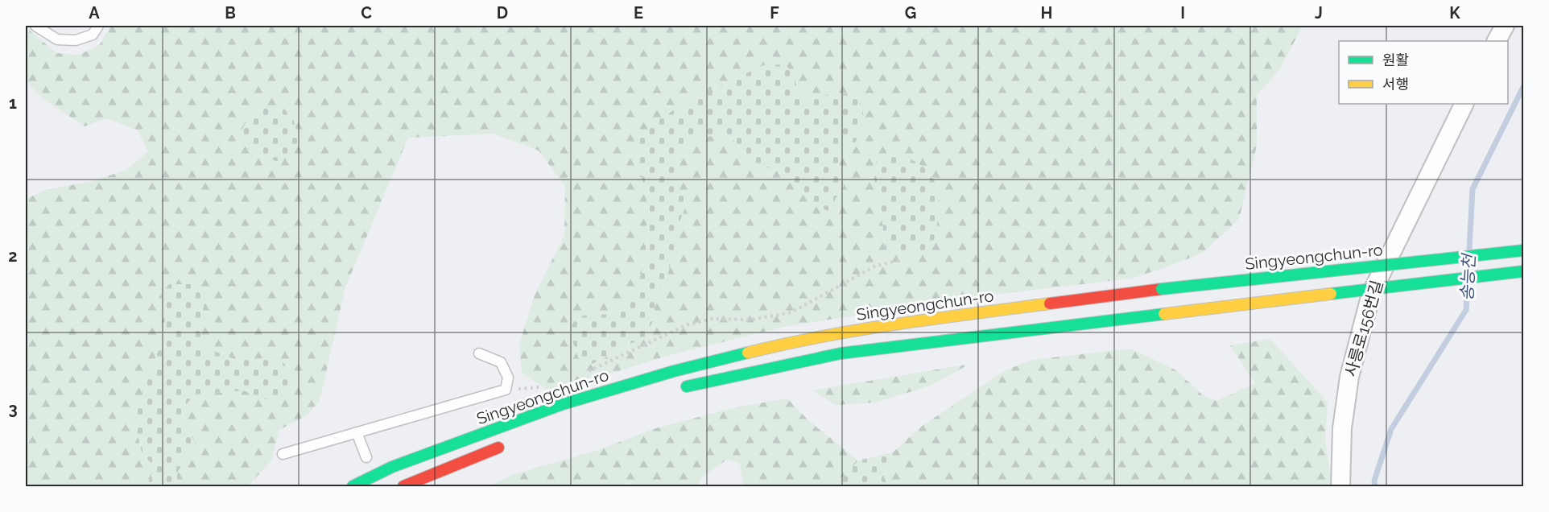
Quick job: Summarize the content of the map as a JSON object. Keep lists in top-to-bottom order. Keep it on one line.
{"streets":{"highway":["Singyeongchun-ro"],"street":["사릉로156번길"]},"water":["송능천"],"legend":["원활","서행"],"grid":{"columns":["A","B","C","D","E","F","G","H","I","J","K"],"rows":["1","2","3"]}}
